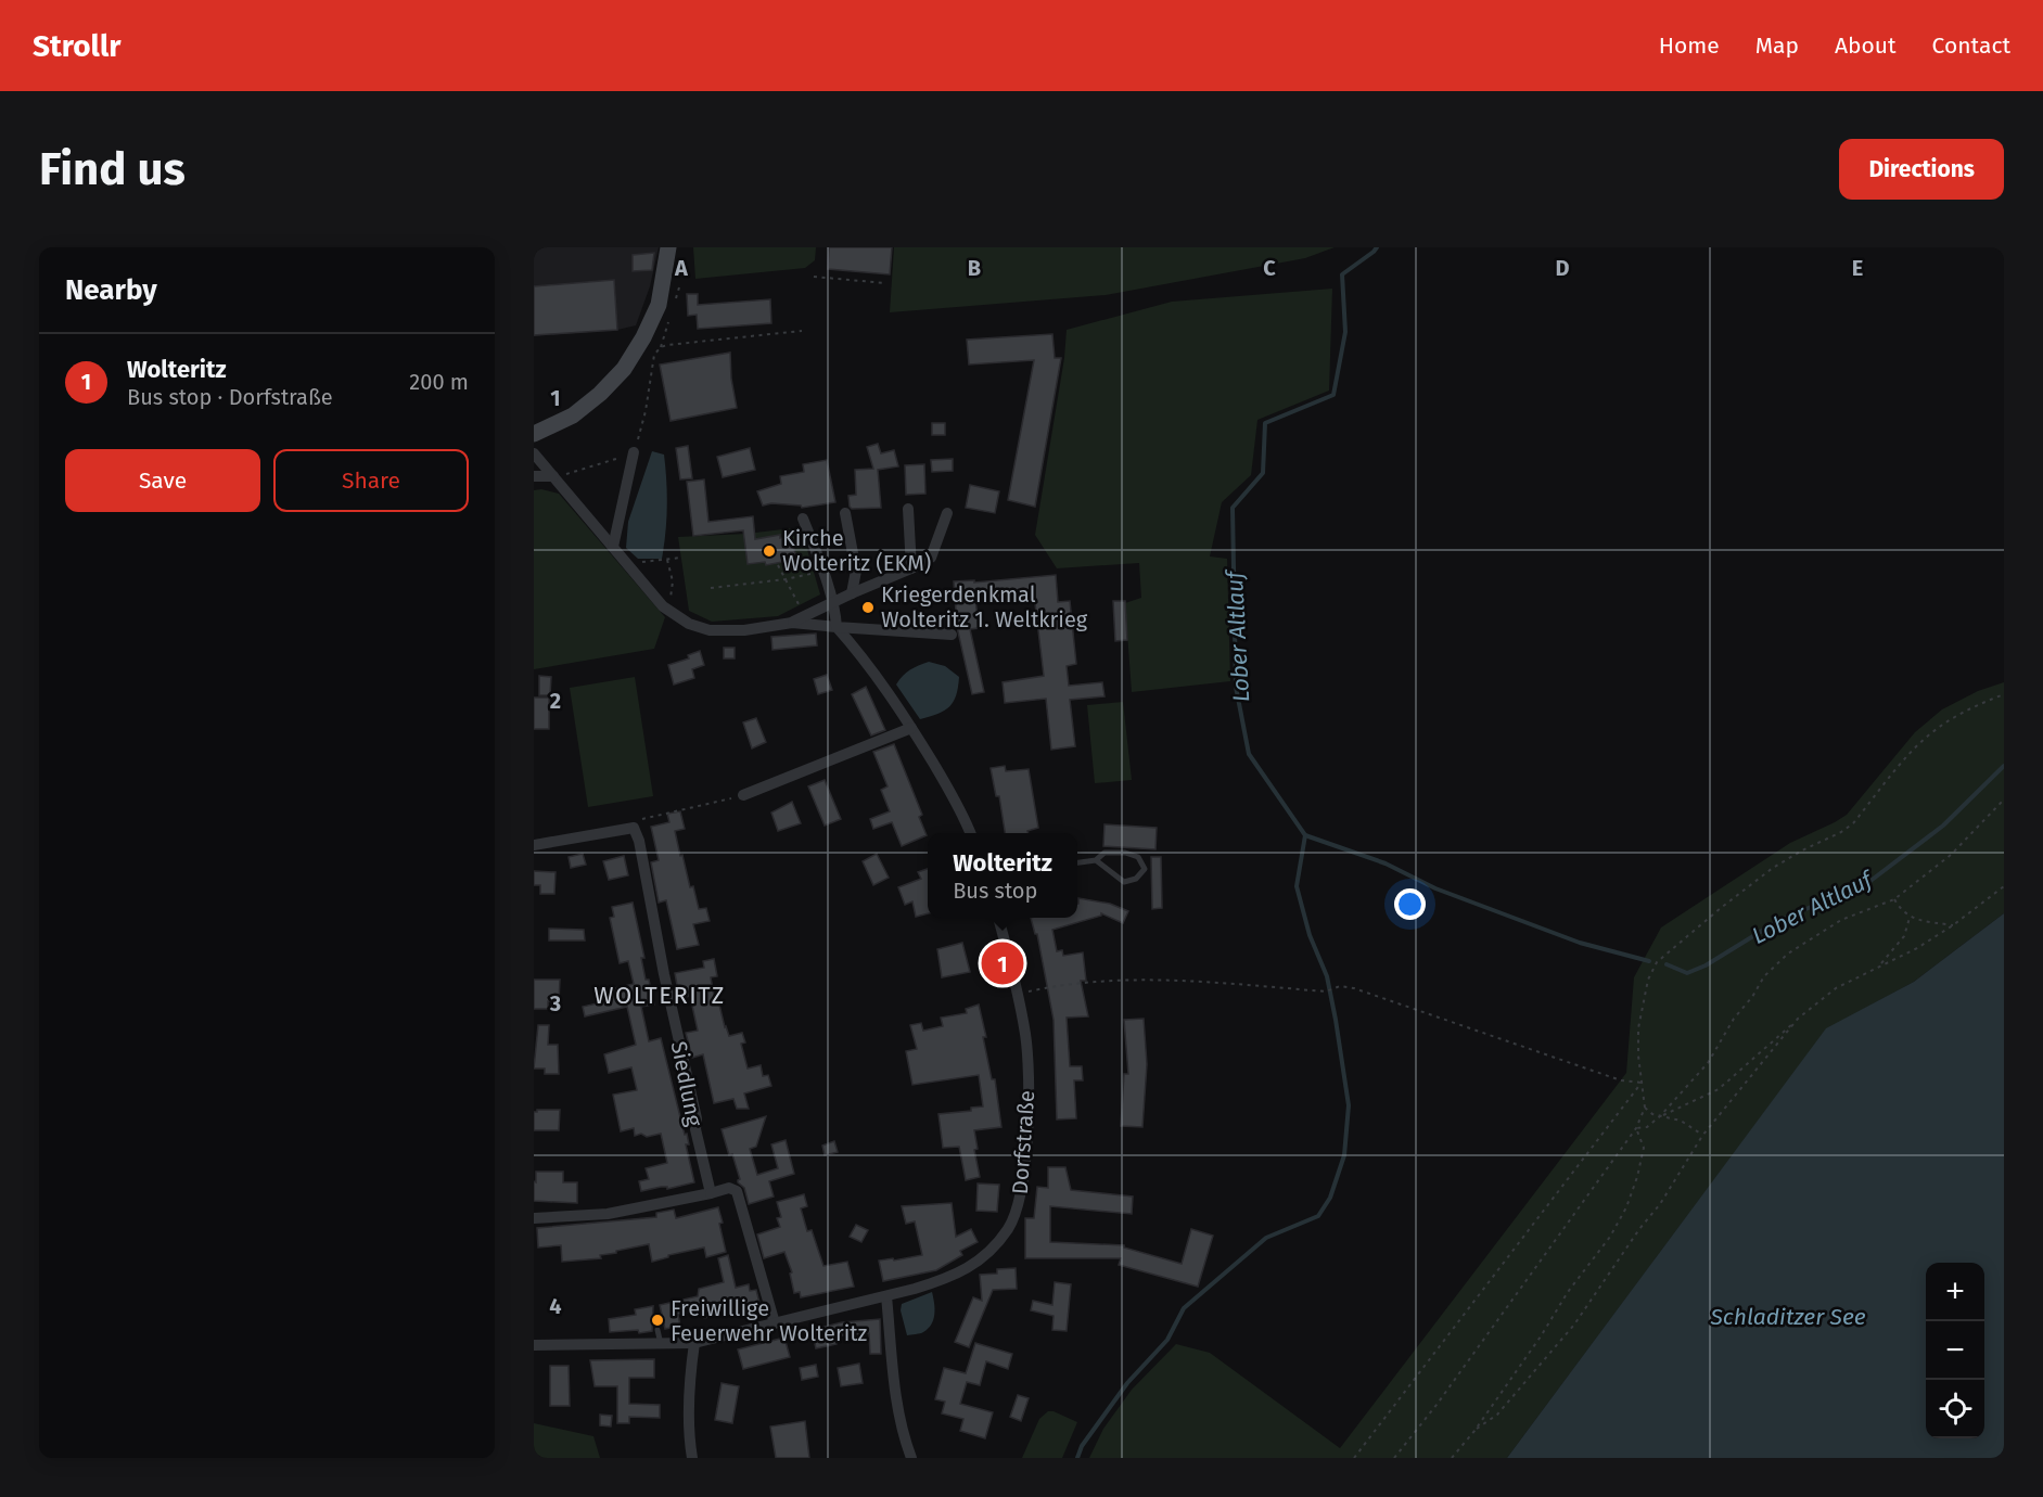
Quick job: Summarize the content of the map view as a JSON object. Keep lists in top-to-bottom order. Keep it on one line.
{"streets":{"street":["Siedlung","Dorfstraße"]},"districts":["WOLTERITZ"],"water":["Lober Altlauf","Schladitzer See"],"places":["Kirche Wolteritz (EKM)","Kriegerdenkmal Wolteritz 1. Weltkrieg","Freiwillige Feuerwehr Wolteritz"],"page":{"header":"Strollr","nav":["Home","Map","About","Contact"],"buttons":["Directions",["Save","Share"]],"title":"Find us","heading":"Nearby","list":[{"mark":"1","name":"Wolteritz","note":"Bus stop · Dorfstraße","value":"200 m"}],"popup":["Wolteritz","Bus stop"],"pins":"1","map_buttons":["+","−"]},"grid":{"columns":["A","B","C","D","E"],"rows":["1","2","3","4"]}}
